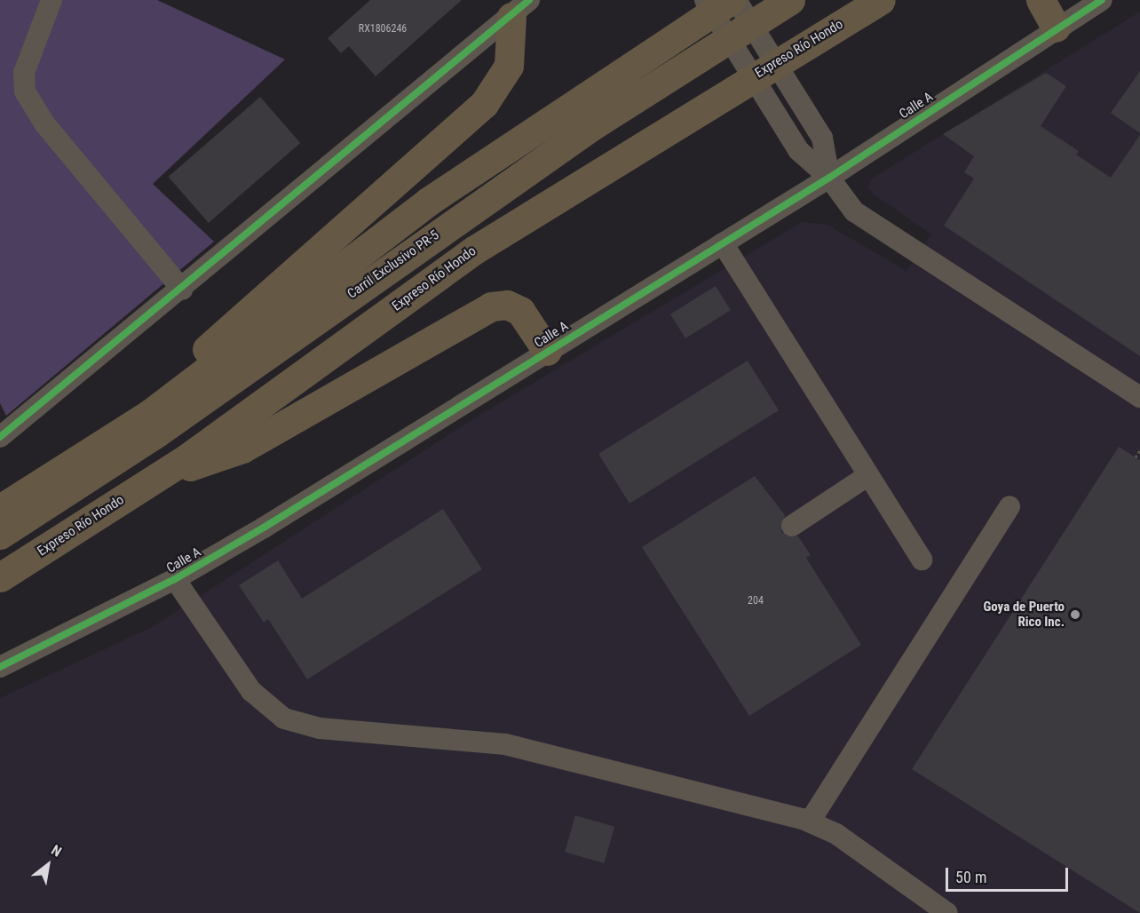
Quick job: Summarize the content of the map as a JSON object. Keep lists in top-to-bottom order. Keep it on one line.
{"streets":{"highway":["Expreso Río Hondo","Carril Exclusivo PR-5"],"street":["Calle A"]},"places":["Goya de Puerto Rico Inc."],"house_numbers":["RX1806246","204"],"scale_bar":"50 m","north":"top right"}
